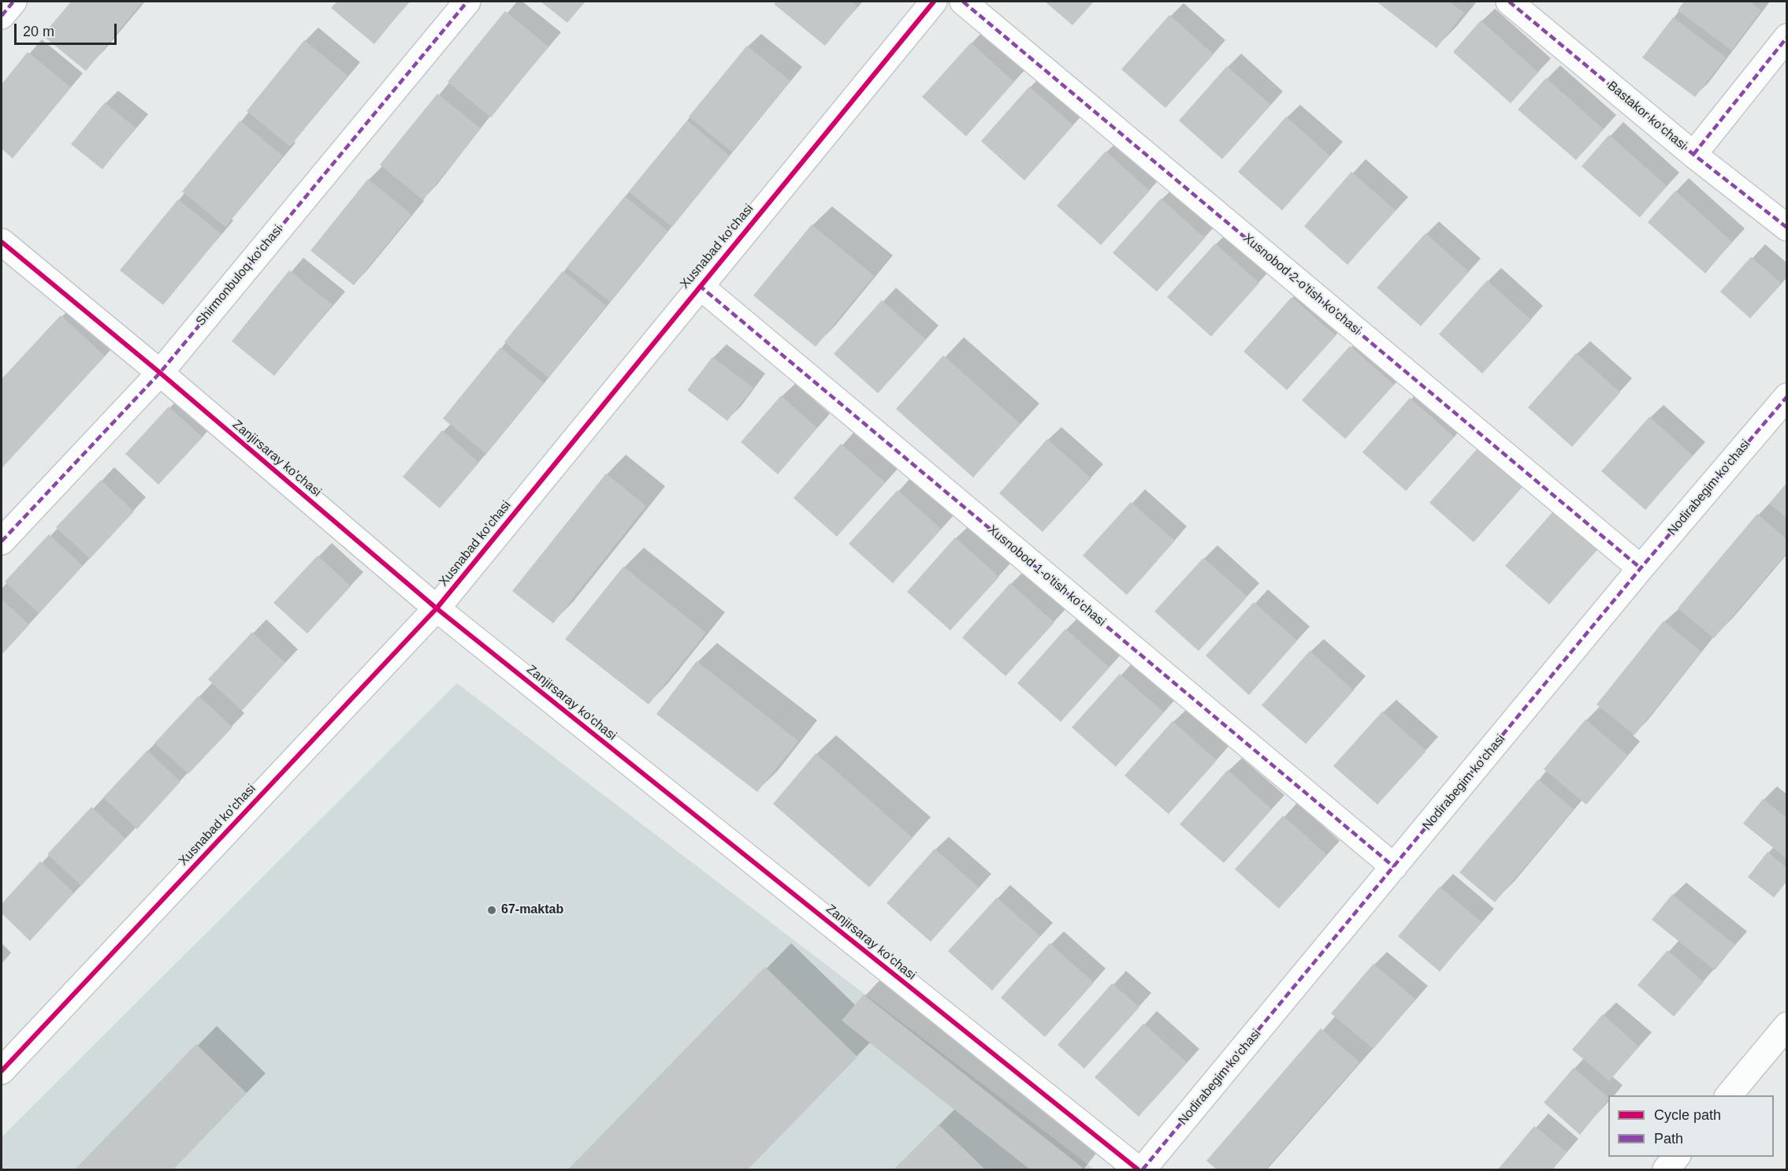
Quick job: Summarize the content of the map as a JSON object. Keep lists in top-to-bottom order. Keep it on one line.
{"streets":{"street":["Bastakor ko'chasi","Xusnabad ko'chasi","Shirmonbuloq ko'chasi","Xusnobod 2-o'tish ko'chasi","Zanjirsaray ko'chasi","Nodirabegim ko'chasi","Xusnobod 1-o'tish ko'chasi"]},"crossings":[["Xusnabad ko'chasi","Zanjirsaray ko'chasi"],["Xusnabad ko'chasi","Xusnobod 1-o'tish ko'chasi"],["Shirmonbuloq ko'chasi","Zanjirsaray ko'chasi"],["Xusnobod 2-o'tish ko'chasi","Nodirabegim ko'chasi"],["Nodirabegim ko'chasi","Xusnobod 1-o'tish ko'chasi"]],"places":["67-maktab"],"legend":["Cycle path","Path"],"scale_bar":"20 m"}
